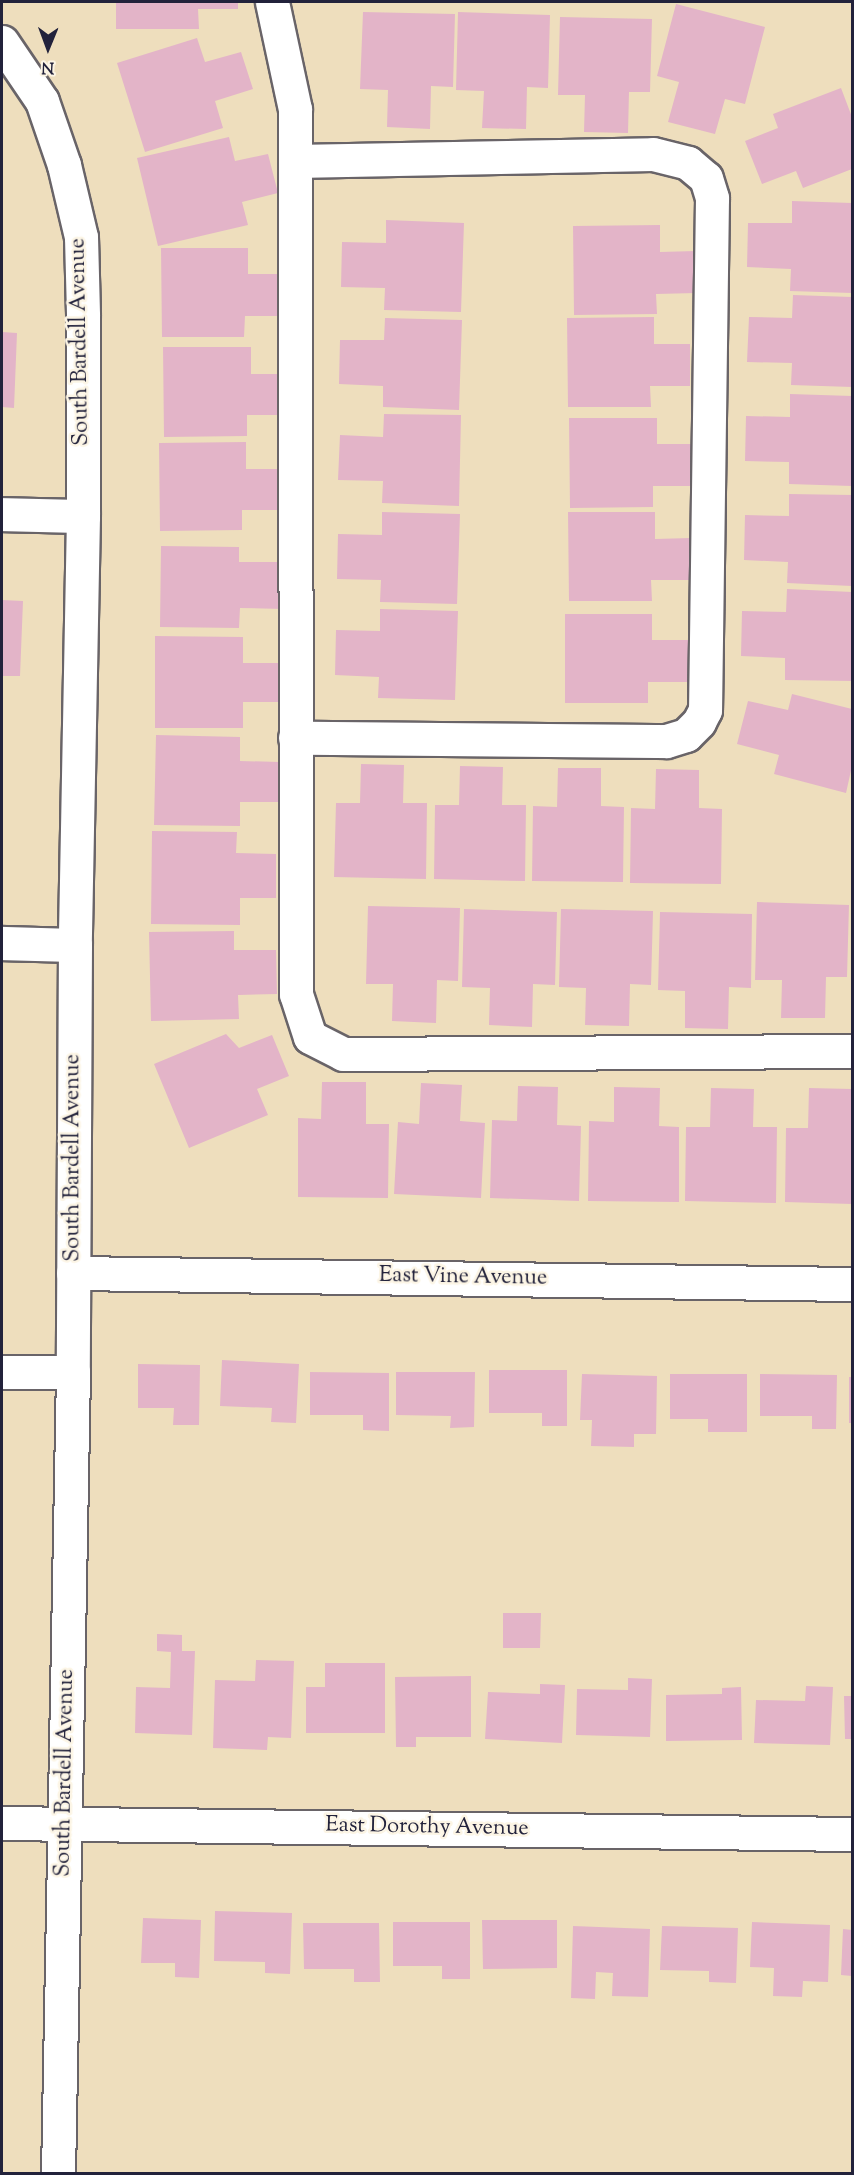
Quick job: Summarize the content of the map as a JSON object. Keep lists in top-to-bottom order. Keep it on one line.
{"streets":{"street":["South Bardell Avenue","East Vine Avenue","East Dorothy Avenue"]},"crossings":[["South Bardell Avenue","East Vine Avenue"],["South Bardell Avenue","East Dorothy Avenue"]],"north":"bottom"}
